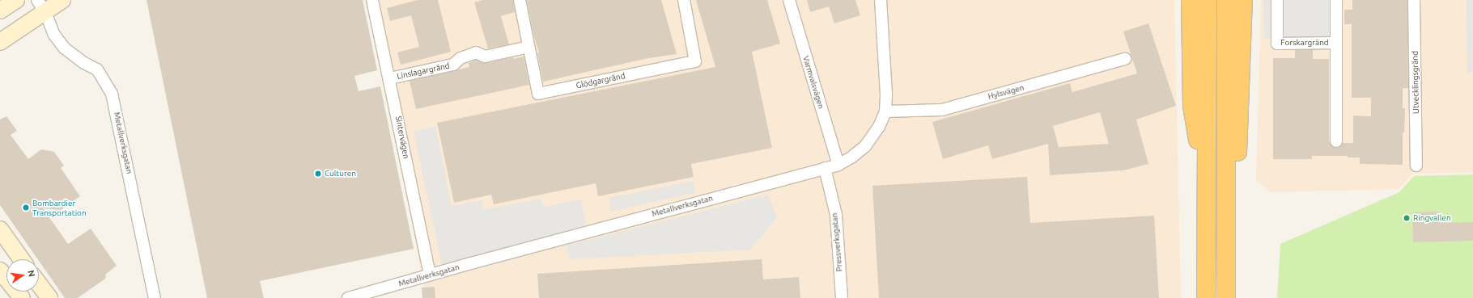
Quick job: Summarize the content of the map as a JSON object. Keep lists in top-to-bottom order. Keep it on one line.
{"streets":{"street":["Forskargränd","Linslagargränd","Glödgargränd","Varmvalsvägen","Utvecklingsgränd","Hylsvägen","Sintervägen","Metallverksgatan","Pressverksgatan"]},"crossings":[["Linslagargränd","Glödgargränd"],["Linslagargränd","Sintervägen"],["Varmvalsvägen","Metallverksgatan"],["Hylsvägen","Metallverksgatan"],["Sintervägen","Metallverksgatan"],["Metallverksgatan","Pressverksgatan"]],"places":["Culturen","Bombardier Transportation","Ringvallen"],"north":"right"}
